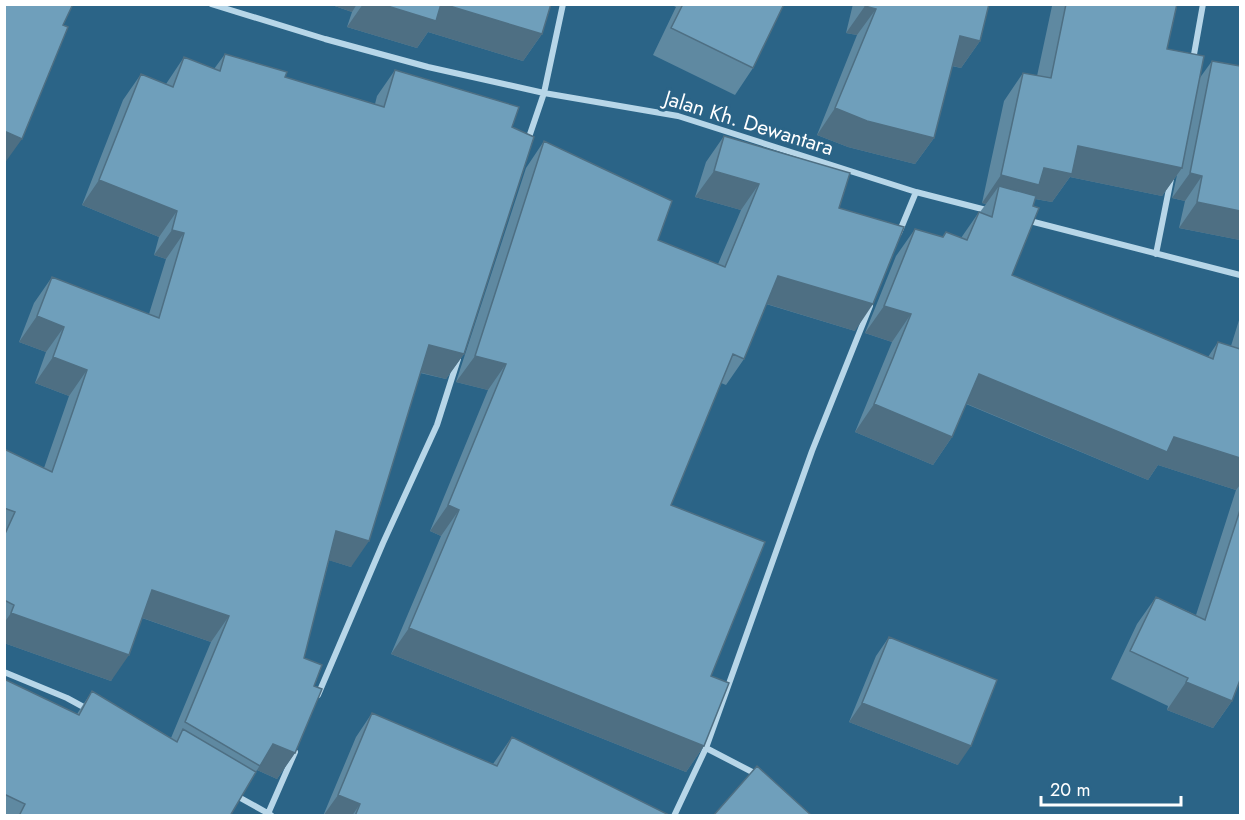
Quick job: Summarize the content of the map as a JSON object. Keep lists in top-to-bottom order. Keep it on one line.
{"streets":{"street":["Jalan Kh. Dewantara"]},"scale_bar":"20 m"}
